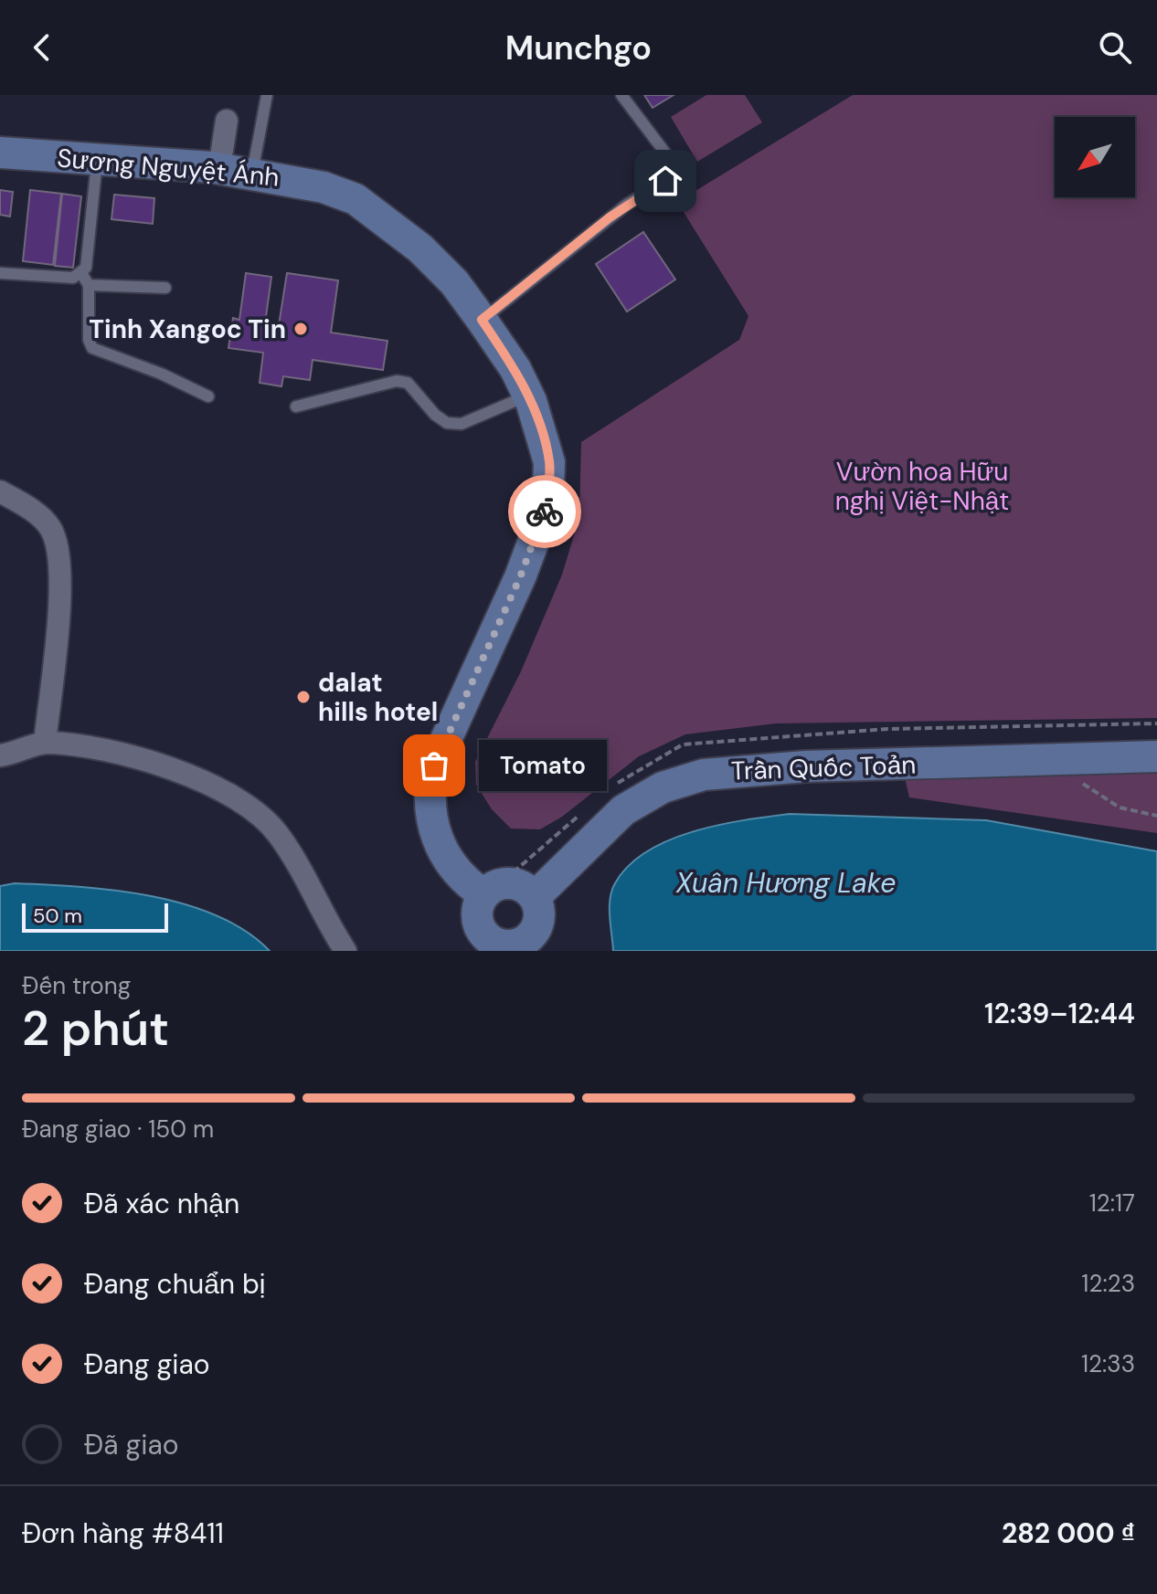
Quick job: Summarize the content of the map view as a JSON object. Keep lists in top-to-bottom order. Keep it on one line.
{"streets":{"main road":["Sương Nguyệt Ánh","Trần Quốc Toản"]},"crossings":[["Sương Nguyệt Ánh","Trần Quốc Toản"]],"water":["Xuân Hương Lake"],"parks":["Vườn hoa Hữu nghị Việt-Nhật"],"places":["Tinh Xangoc Tin","dalat hills hotel","Tomato"],"scale_bar":"50 m","north":"bottom left","page":{"header":"Munchgo","bubble":"Tomato","scale":"50 m","heading":["2 phút","Đến trong","12:39–12:44"],"panel":["Đơn hàng #8411","282 000 ₫"],"bar":"Đang giao · 150 m","list":[["Đã xác nhận","12:17"],["Đang chuẩn bị","12:23"],["Đang giao","12:33"],"Đã giao"]}}
